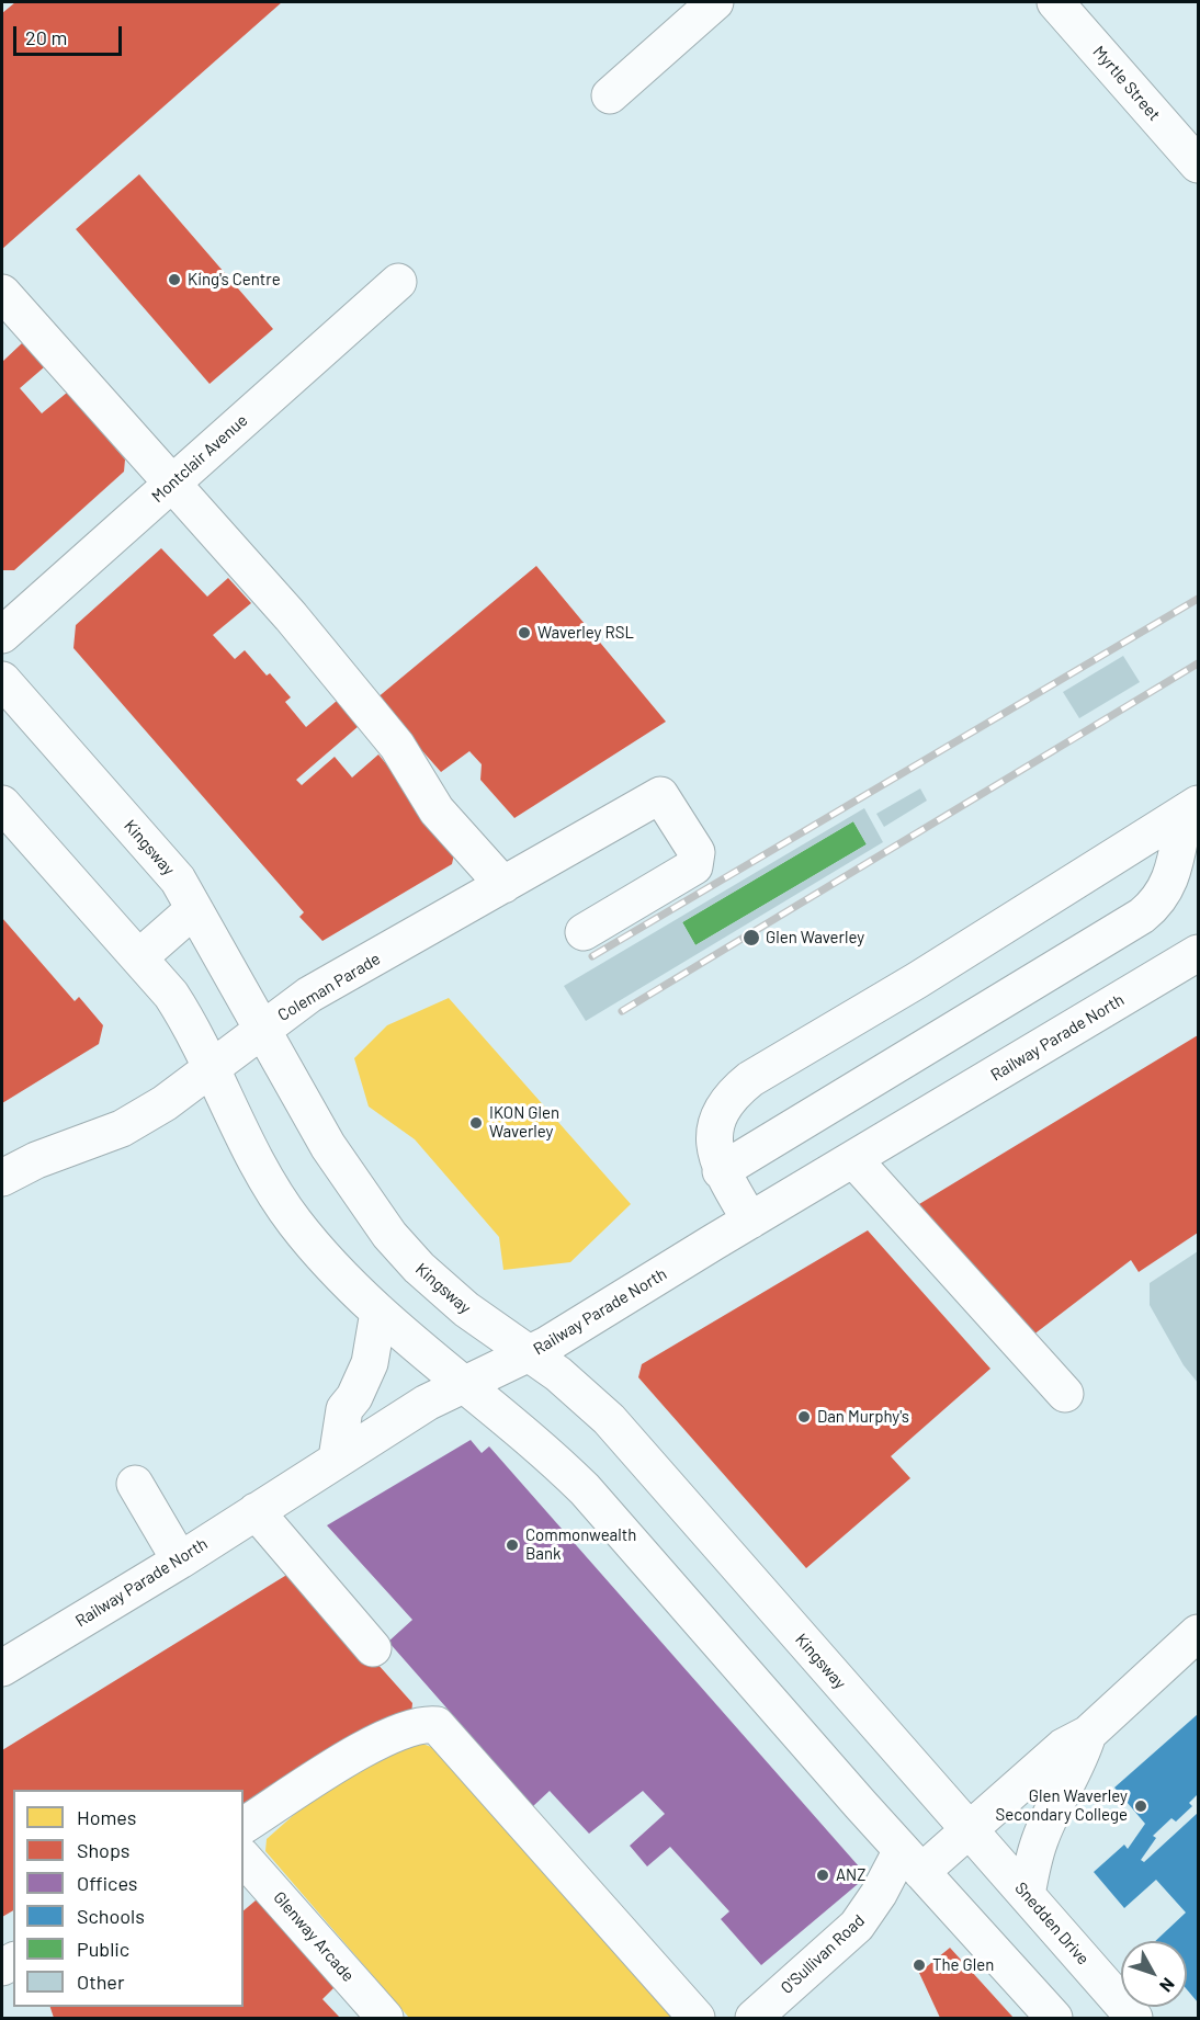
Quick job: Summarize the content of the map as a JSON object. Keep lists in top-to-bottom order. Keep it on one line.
{"streets":{"street":["Myrtle Street","Montclair Avenue","Kingsway","Coleman Parade","Railway Parade North","Snedden Drive","Glenway Arcade","O'Sullivan Road"]},"crossings":[["Kingsway","Coleman Parade"],["Kingsway","Railway Parade North"],["Kingsway","Snedden Drive"],["Kingsway","O'Sullivan Road"],["Snedden Drive","O'Sullivan Road"]],"places":["King's Centre","Waverley RSL","Glen Waverley","IKON Glen Waverley","Dan Murphy's","Commonwealth Bank","Glen Waverley Secondary College","ANZ","The Glen"],"legend":["Homes","Shops","Offices","Schools","Public","Other"],"scale_bar":"20 m","north":"bottom right"}
